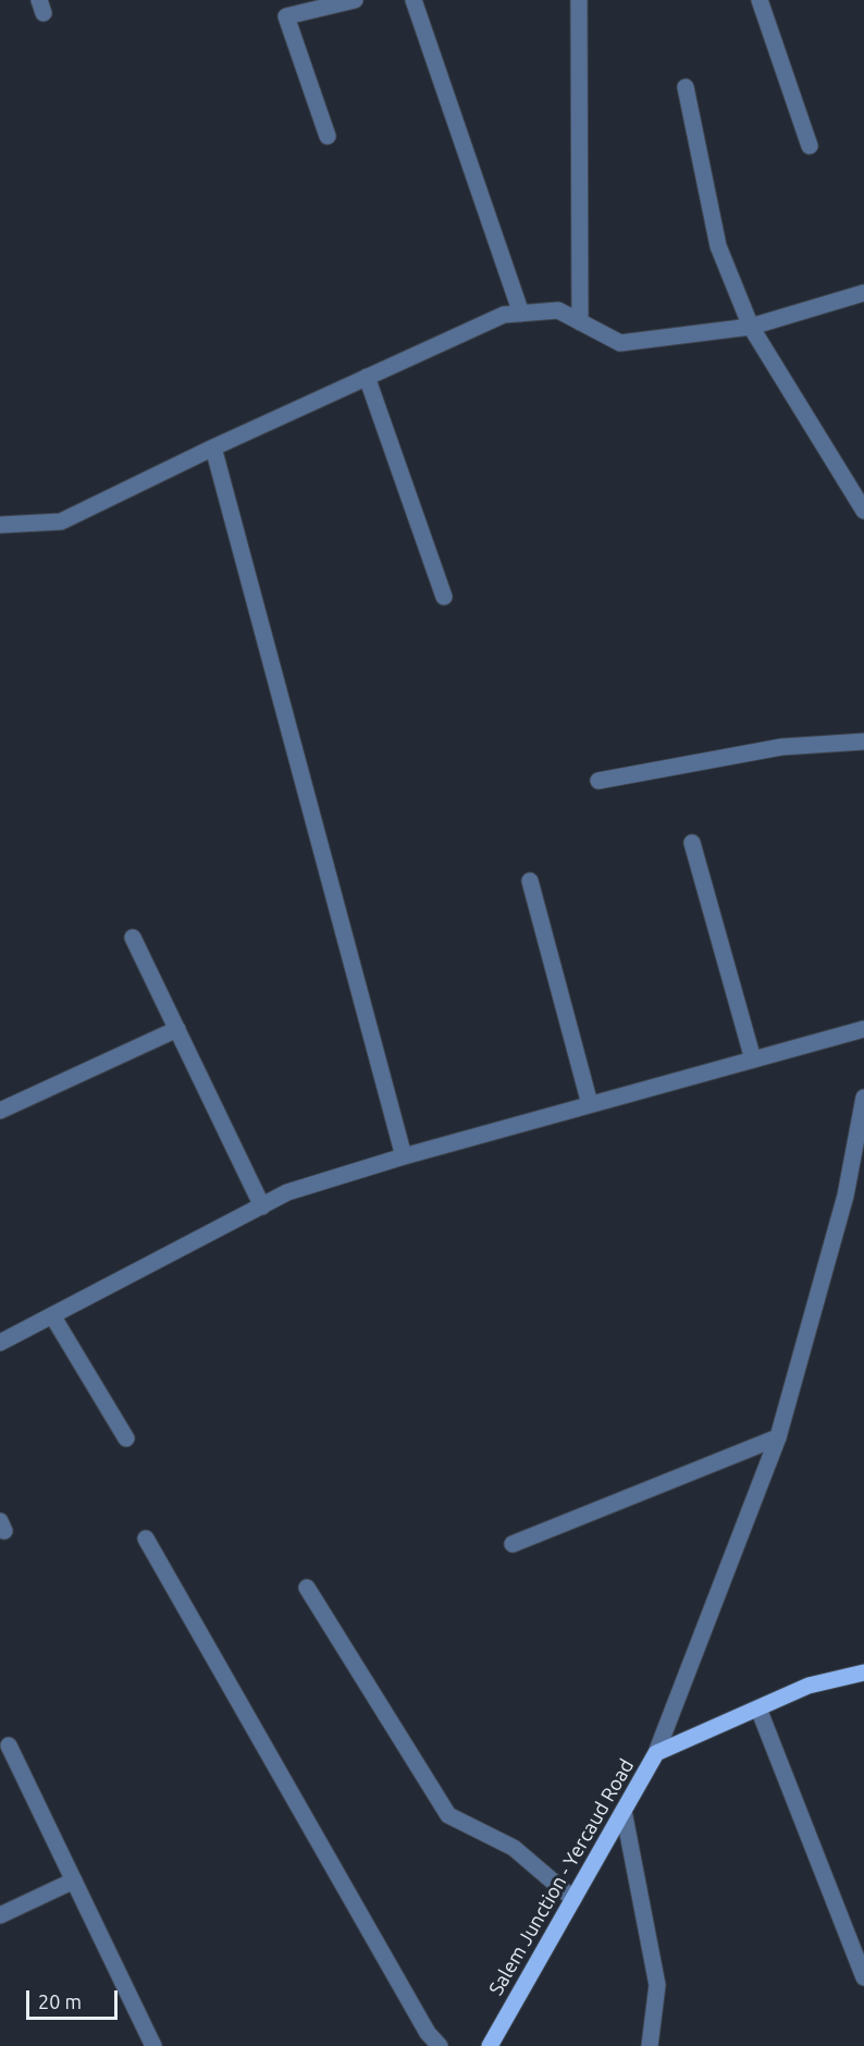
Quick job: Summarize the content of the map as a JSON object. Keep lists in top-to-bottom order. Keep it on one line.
{"streets":{"main road":["Salem Junction - Yercaud Road"]},"scale_bar":"20 m"}
